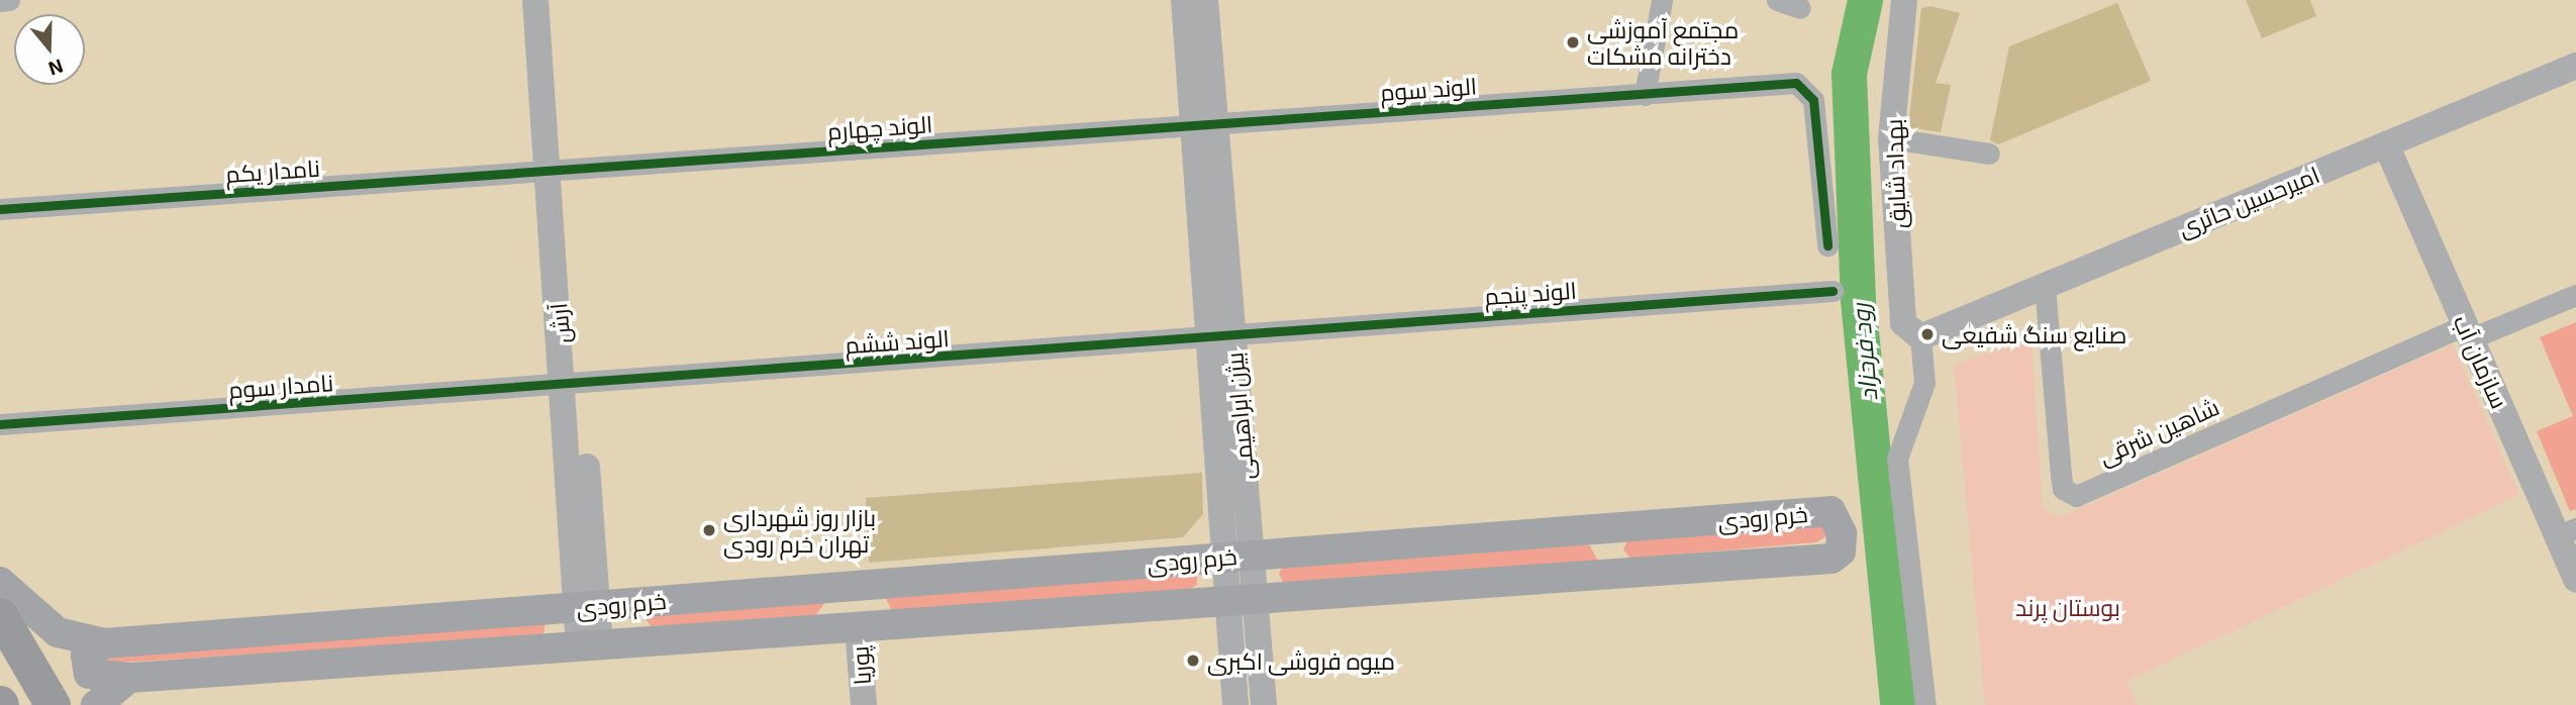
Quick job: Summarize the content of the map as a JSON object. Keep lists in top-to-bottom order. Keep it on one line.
{"streets":{"main road":["خرم رودی"],"street":["الوند سوم","الوند چهارم","نامدار یکم","بهداد شایق","امیرحسین حائری","الوند پنجم","آرش","الوند ششم","سازمان آب","نامدار سوم","بیژن ابراهیمی","شاهین شرقی","پوریا"]},"crossings":[["الوند سوم","الوند چهارم"],["الوند سوم","بیژن ابراهیمی"],["الوند چهارم","نامدار یکم"],["الوند چهارم","آرش"],["الوند چهارم","بیژن ابراهیمی"],["نامدار یکم","آرش"],["بهداد شایق","امیرحسین حائری"],["امیرحسین حائری","سازمان آب"],["امیرحسین حائری","شاهین شرقی"],["الوند پنجم","الوند ششم"],["الوند پنجم","بیژن ابراهیمی"],["آرش","الوند ششم"],["آرش","نامدار سوم"],["آرش","خرم رودی"],["الوند ششم","نامدار سوم"],["الوند ششم","بیژن ابراهیمی"],["سازمان آب","شاهین شرقی"],["بیژن ابراهیمی","خرم رودی"],["خرم رودی","پوریا"]],"water":["رود فرحزاد"],"parks":["بوستان پرند"],"places":["مجتمع آموزشی دخترانه مشکات","صنایع سنگ شفیعی","بازار روز شهرداری تهران خرم رودی","میوه فروشی اکبری"],"north":"bottom"}
